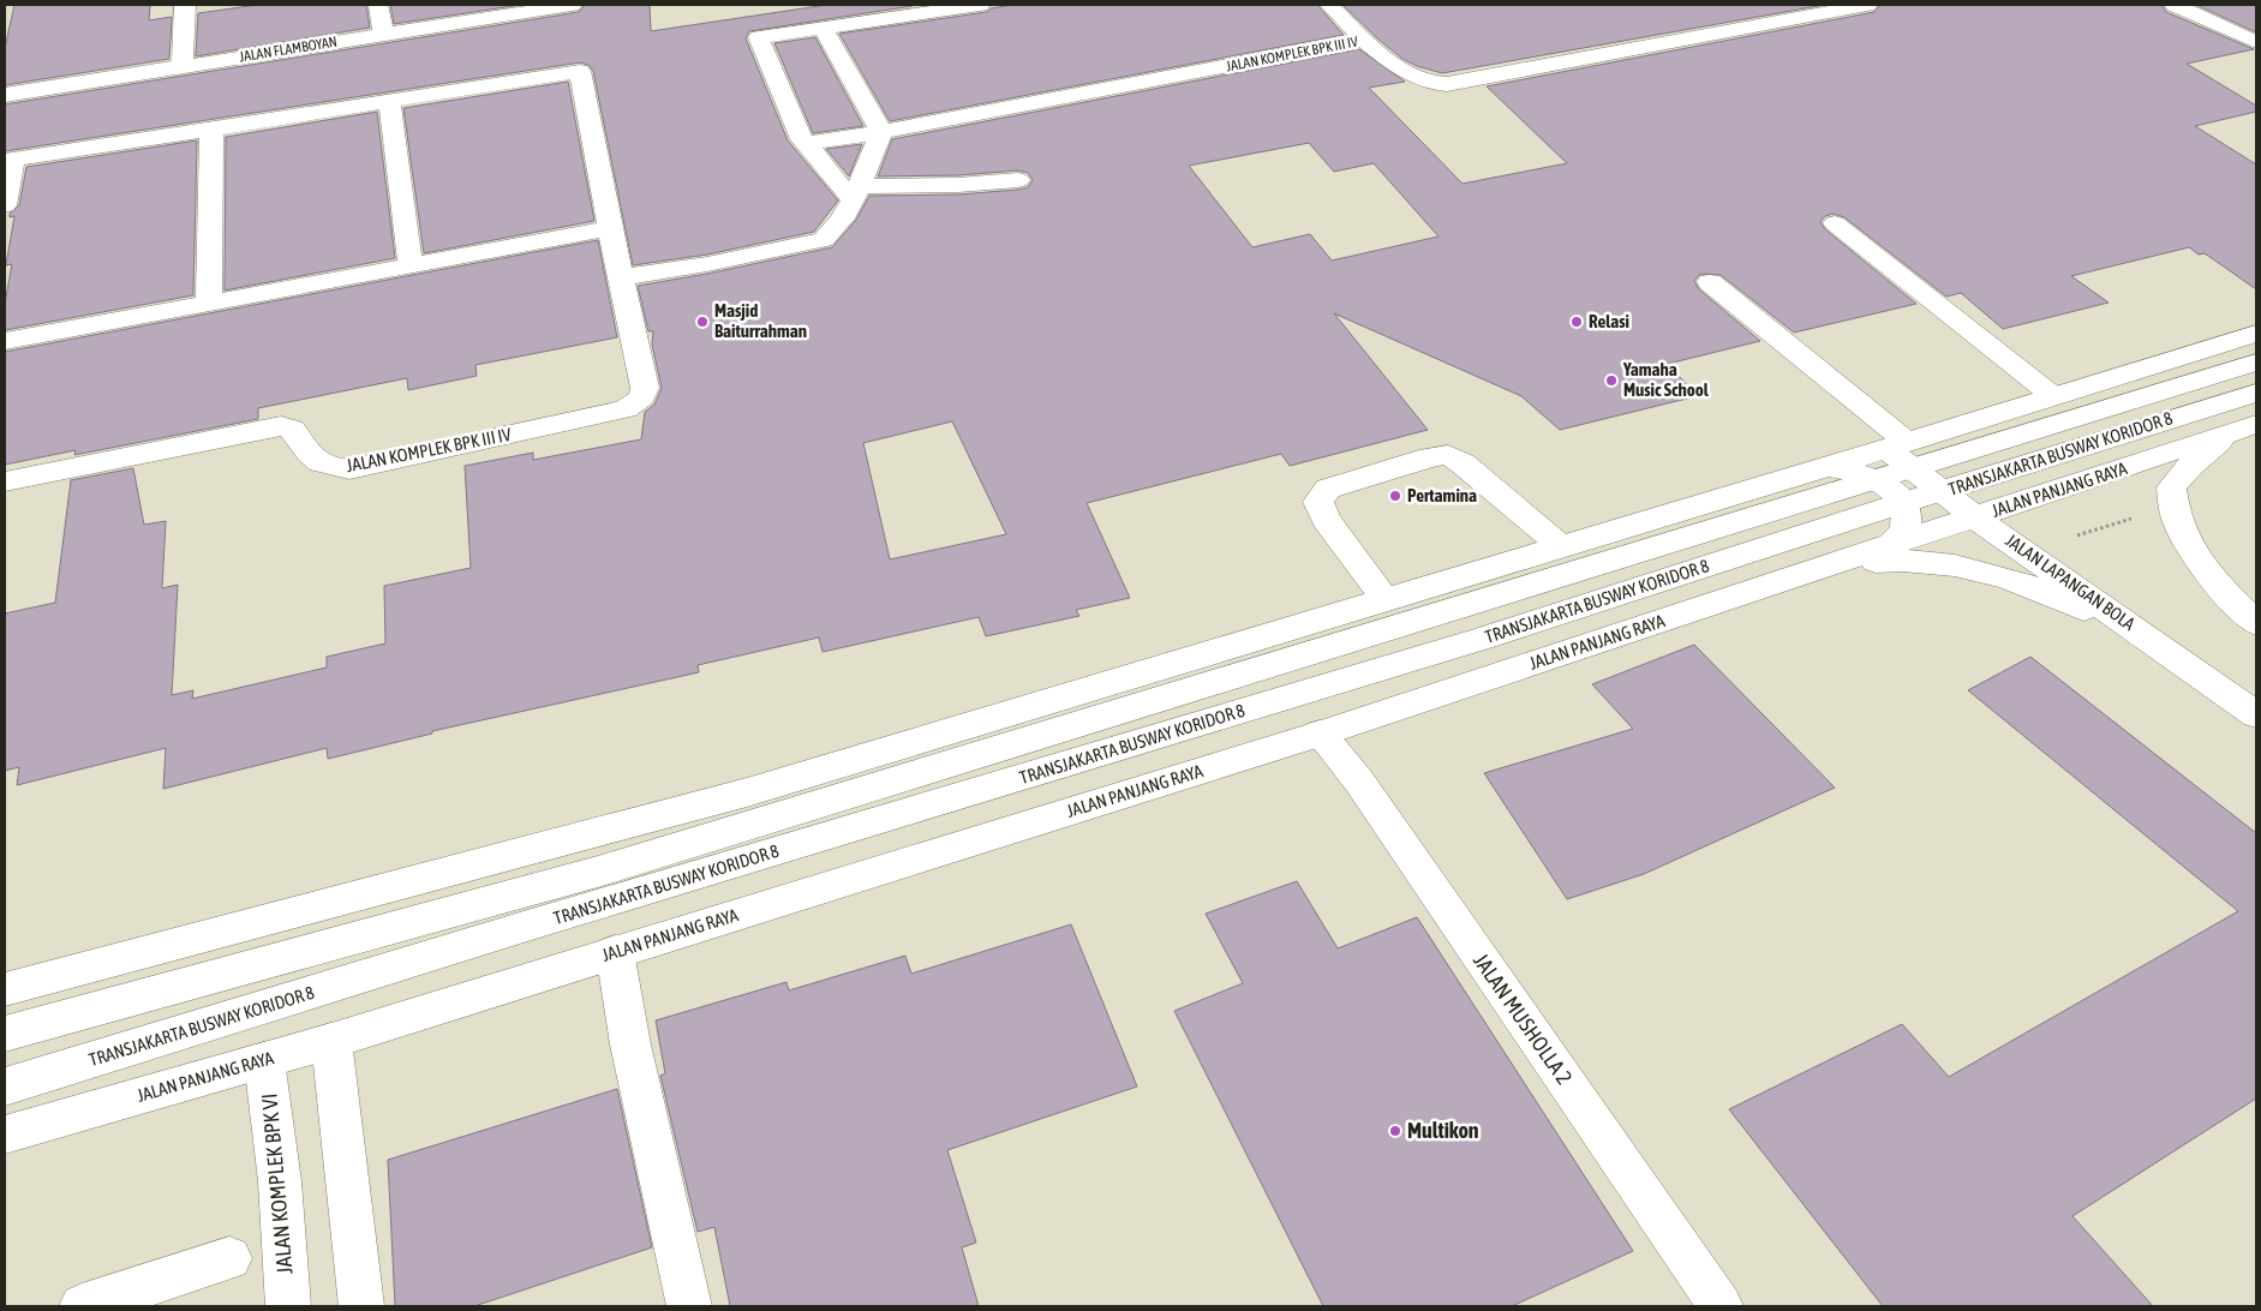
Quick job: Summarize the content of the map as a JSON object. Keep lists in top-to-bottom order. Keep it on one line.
{"streets":{"street":["JALAN FLAMBOYAN","JALAN KOMPLEK BPK III IV","TRANSJAKARTA BUSWAY KORIDOR 8","JALAN PANJANG RAYA","JALAN LAPANGAN BOLA","JALAN MUSHOLLA 2","JALAN KOMPLEK BPK VI"]},"crossings":[["TRANSJAKARTA BUSWAY KORIDOR 8","JALAN LAPANGAN BOLA"],["JALAN PANJANG RAYA","JALAN LAPANGAN BOLA"],["JALAN PANJANG RAYA","JALAN MUSHOLLA 2"],["JALAN PANJANG RAYA","JALAN KOMPLEK BPK VI"]],"places":["Masjid Baiturrahman","Relasi","Yamaha Music School","Pertamina","Multikon"]}
